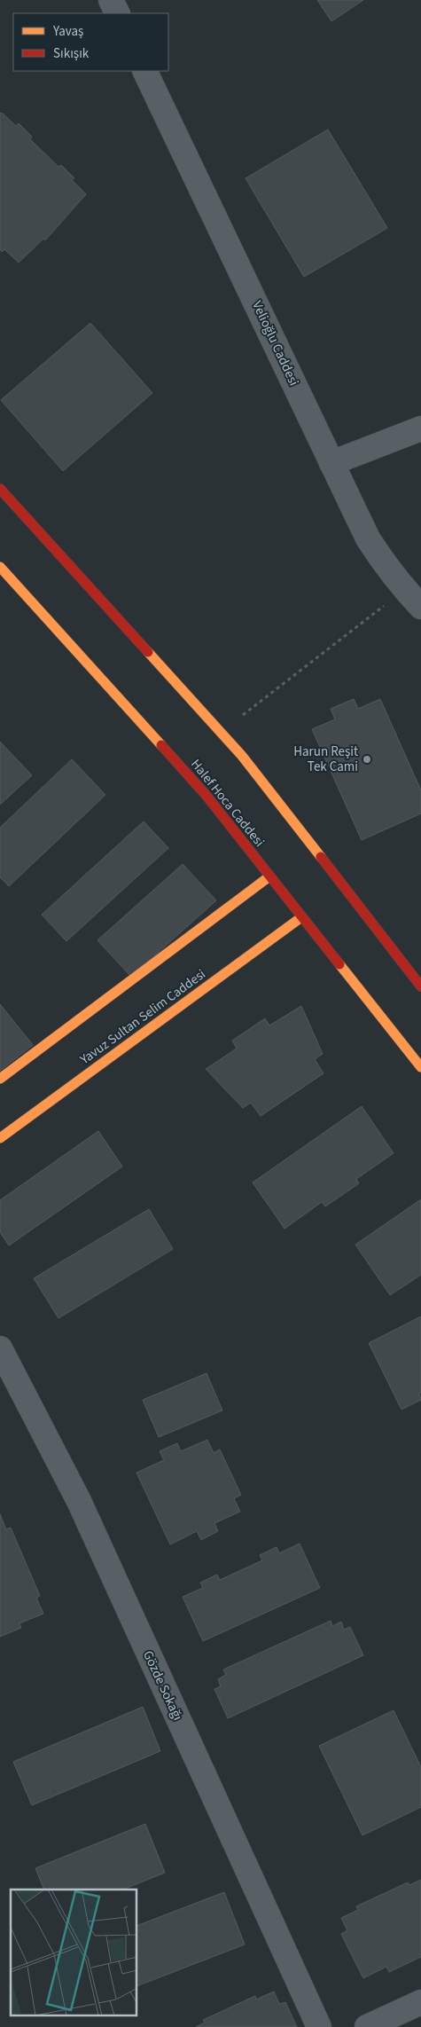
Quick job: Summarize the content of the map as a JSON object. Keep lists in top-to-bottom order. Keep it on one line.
{"streets":{"main road":["Halef Hoca Caddesi","Yavuz Sultan Selim Caddesi"],"street":["Velioğlu Caddesi","Gözde Sokağı"]},"crossings":[["Halef Hoca Caddesi","Yavuz Sultan Selim Caddesi"]],"places":["Harun Reşit Tek Cami"],"legend":["Yavaş","Sıkışık"]}
